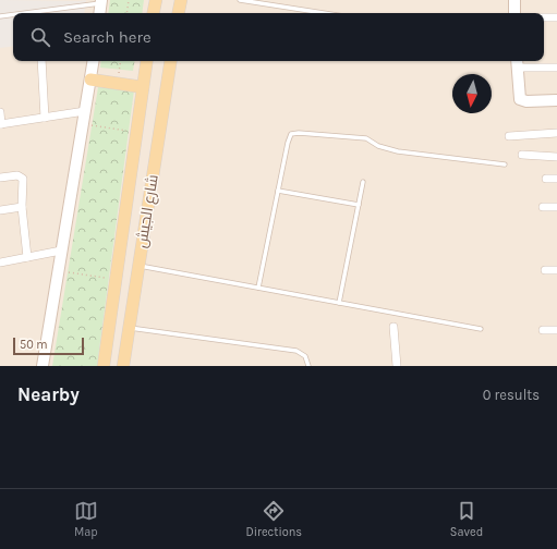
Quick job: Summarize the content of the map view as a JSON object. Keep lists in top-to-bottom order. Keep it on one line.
{"streets":{"main road":["شارع الجيش"]},"scale_bar":"50 m","north":"bottom","page":{"search":"Search here","scale":"50 m","heading":["Nearby","0 results"],"nav":["Map","Directions","Saved"]}}
